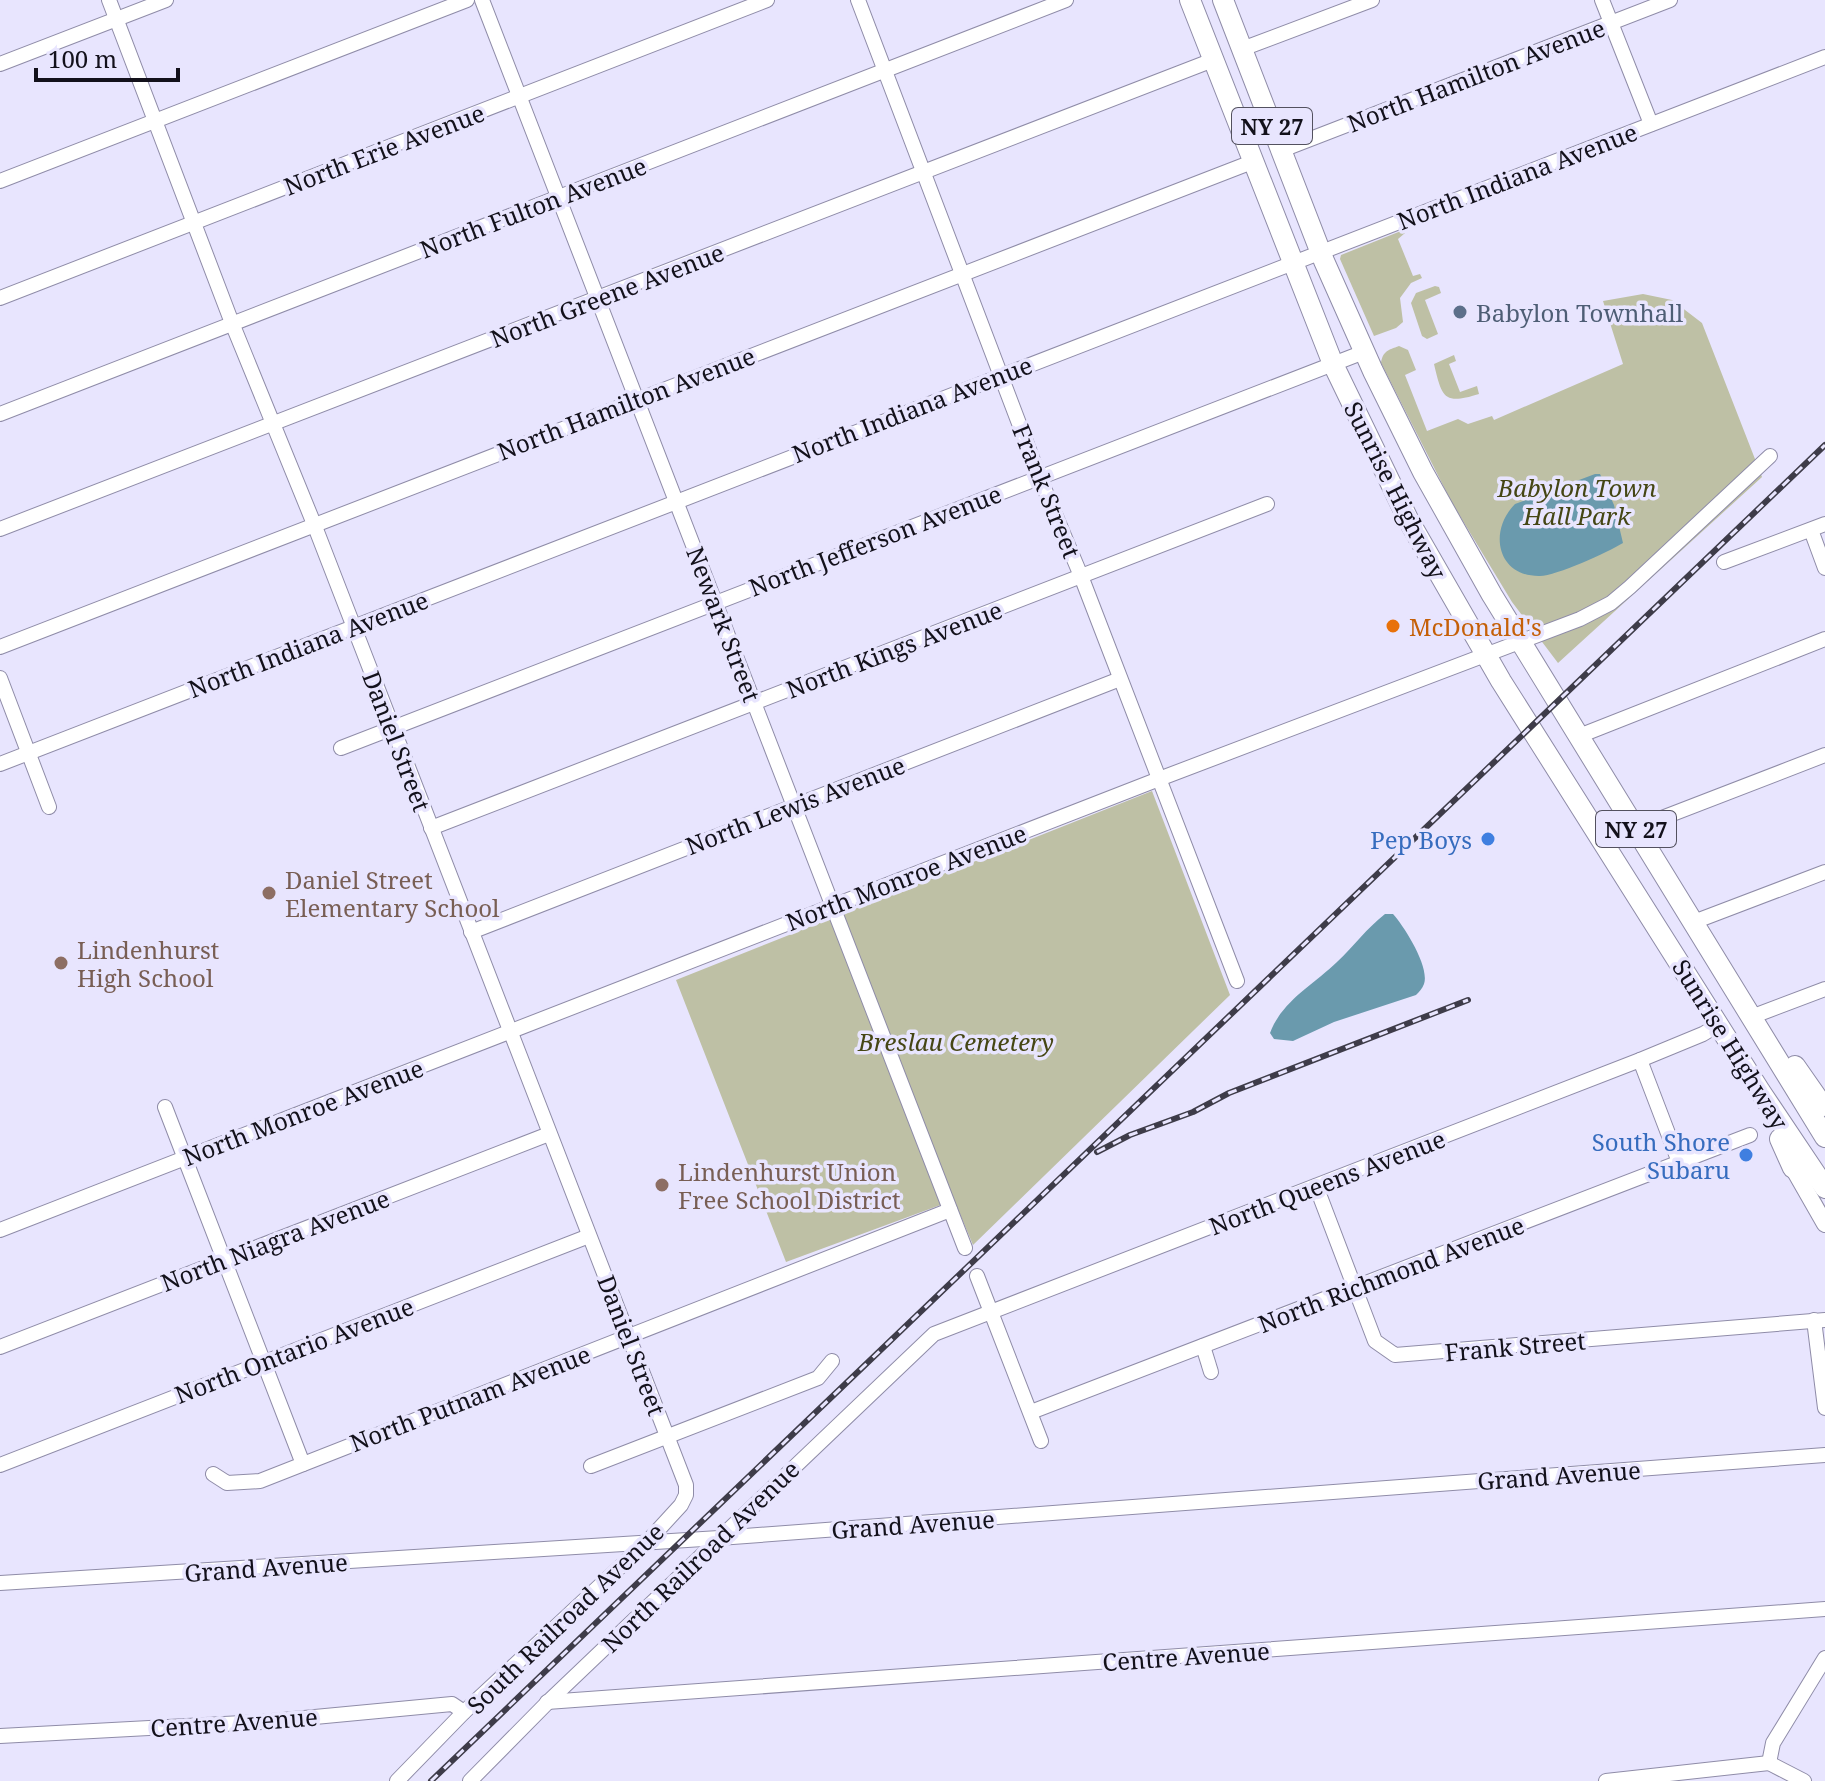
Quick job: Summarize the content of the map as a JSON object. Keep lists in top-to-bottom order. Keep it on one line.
{"streets":{"highway":["NY 27","Sunrise Highway"],"street":["North Hamilton Avenue","North Erie Avenue","North Indiana Avenue","North Fulton Avenue","North Greene Avenue","Frank Street","North Jefferson Avenue","Newark Street","North Kings Avenue","Daniel Street","North Lewis Avenue","North Monroe Avenue","North Queens Avenue","North Niagra Avenue","North Richmond Avenue","North Ontario Avenue","North Putnam Avenue","Grand Avenue","North Railroad Avenue","South Railroad Avenue","Centre Avenue"]},"crossings":[["North Hamilton Avenue","Sunrise Highway"],["North Hamilton Avenue","Frank Street"],["North Hamilton Avenue","Newark Street"],["North Hamilton Avenue","Daniel Street"],["North Erie Avenue","Newark Street"],["North Erie Avenue","Daniel Street"],["North Indiana Avenue","Sunrise Highway"],["North Indiana Avenue","Frank Street"],["North Indiana Avenue","Newark Street"],["North Indiana Avenue","Daniel Street"],["North Fulton Avenue","Frank Street"],["North Fulton Avenue","Newark Street"],["North Fulton Avenue","Daniel Street"],["North Greene Avenue","Sunrise Highway"],["North Greene Avenue","Frank Street"],["North Greene Avenue","Newark Street"],["North Greene Avenue","Daniel Street"],["Sunrise Highway","North Jefferson Avenue"],["Sunrise Highway","North Monroe Avenue"],["Sunrise Highway","North Queens Avenue"],["Frank Street","North Jefferson Avenue"],["Frank Street","North Kings Avenue"],["Frank Street","North Lewis Avenue"],["Frank Street","North Monroe Avenue"],["Frank Street","North Queens Avenue"],["Frank Street","North Richmond Avenue"],["North Jefferson Avenue","Newark Street"],["North Jefferson Avenue","Daniel Street"],["Newark Street","North Kings Avenue"],["Newark Street","North Lewis Avenue"],["Newark Street","North Monroe Avenue"],["Newark Street","North Putnam Avenue"],["North Kings Avenue","Daniel Street"],["Daniel Street","North Lewis Avenue"],["Daniel Street","North Monroe Avenue"],["Daniel Street","North Niagra Avenue"],["Daniel Street","North Ontario Avenue"],["Daniel Street","North Putnam Avenue"],["Daniel Street","South Railroad Avenue"],["North Queens Avenue","North Railroad Avenue"],["Grand Avenue","North Railroad Avenue"],["Grand Avenue","South Railroad Avenue"],["North Railroad Avenue","Centre Avenue"],["South Railroad Avenue","Centre Avenue"]],"parks":["Babylon Town Hall Park","Breslau Cemetery"],"places":["Babylon Townhall","McDonald's","Pep Boys","Daniel Street Elementary School","Lindenhurst High School","South Shore Subaru","Lindenhurst Union Free School District"],"scale_bar":"100 m"}
